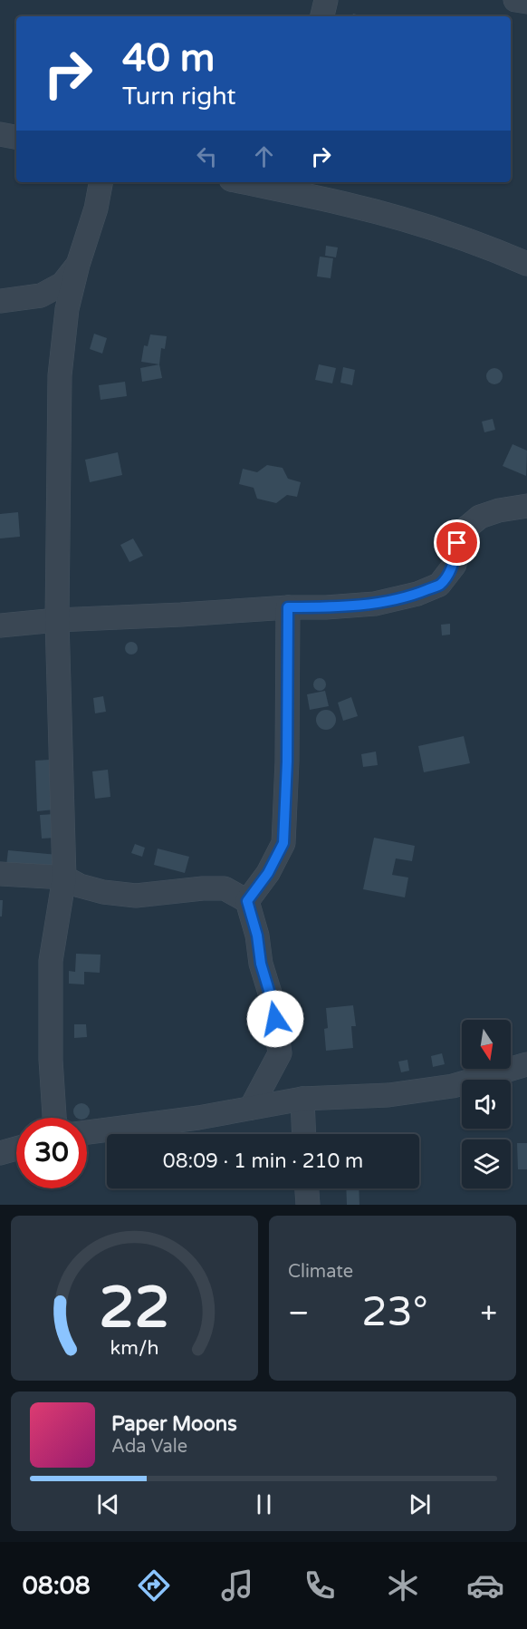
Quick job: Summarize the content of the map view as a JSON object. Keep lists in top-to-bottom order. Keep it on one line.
{"north":"bottom","page":{"turn":["40 m","Turn right"],"limit":"30","trip":"08:09 · 1 min · 210 m","tile":"Climate","heat":["−","23°","+"],"song":["Paper Moons","Ada Vale"],"tabs":"08:08","gauge":["22","km/h"]}}
